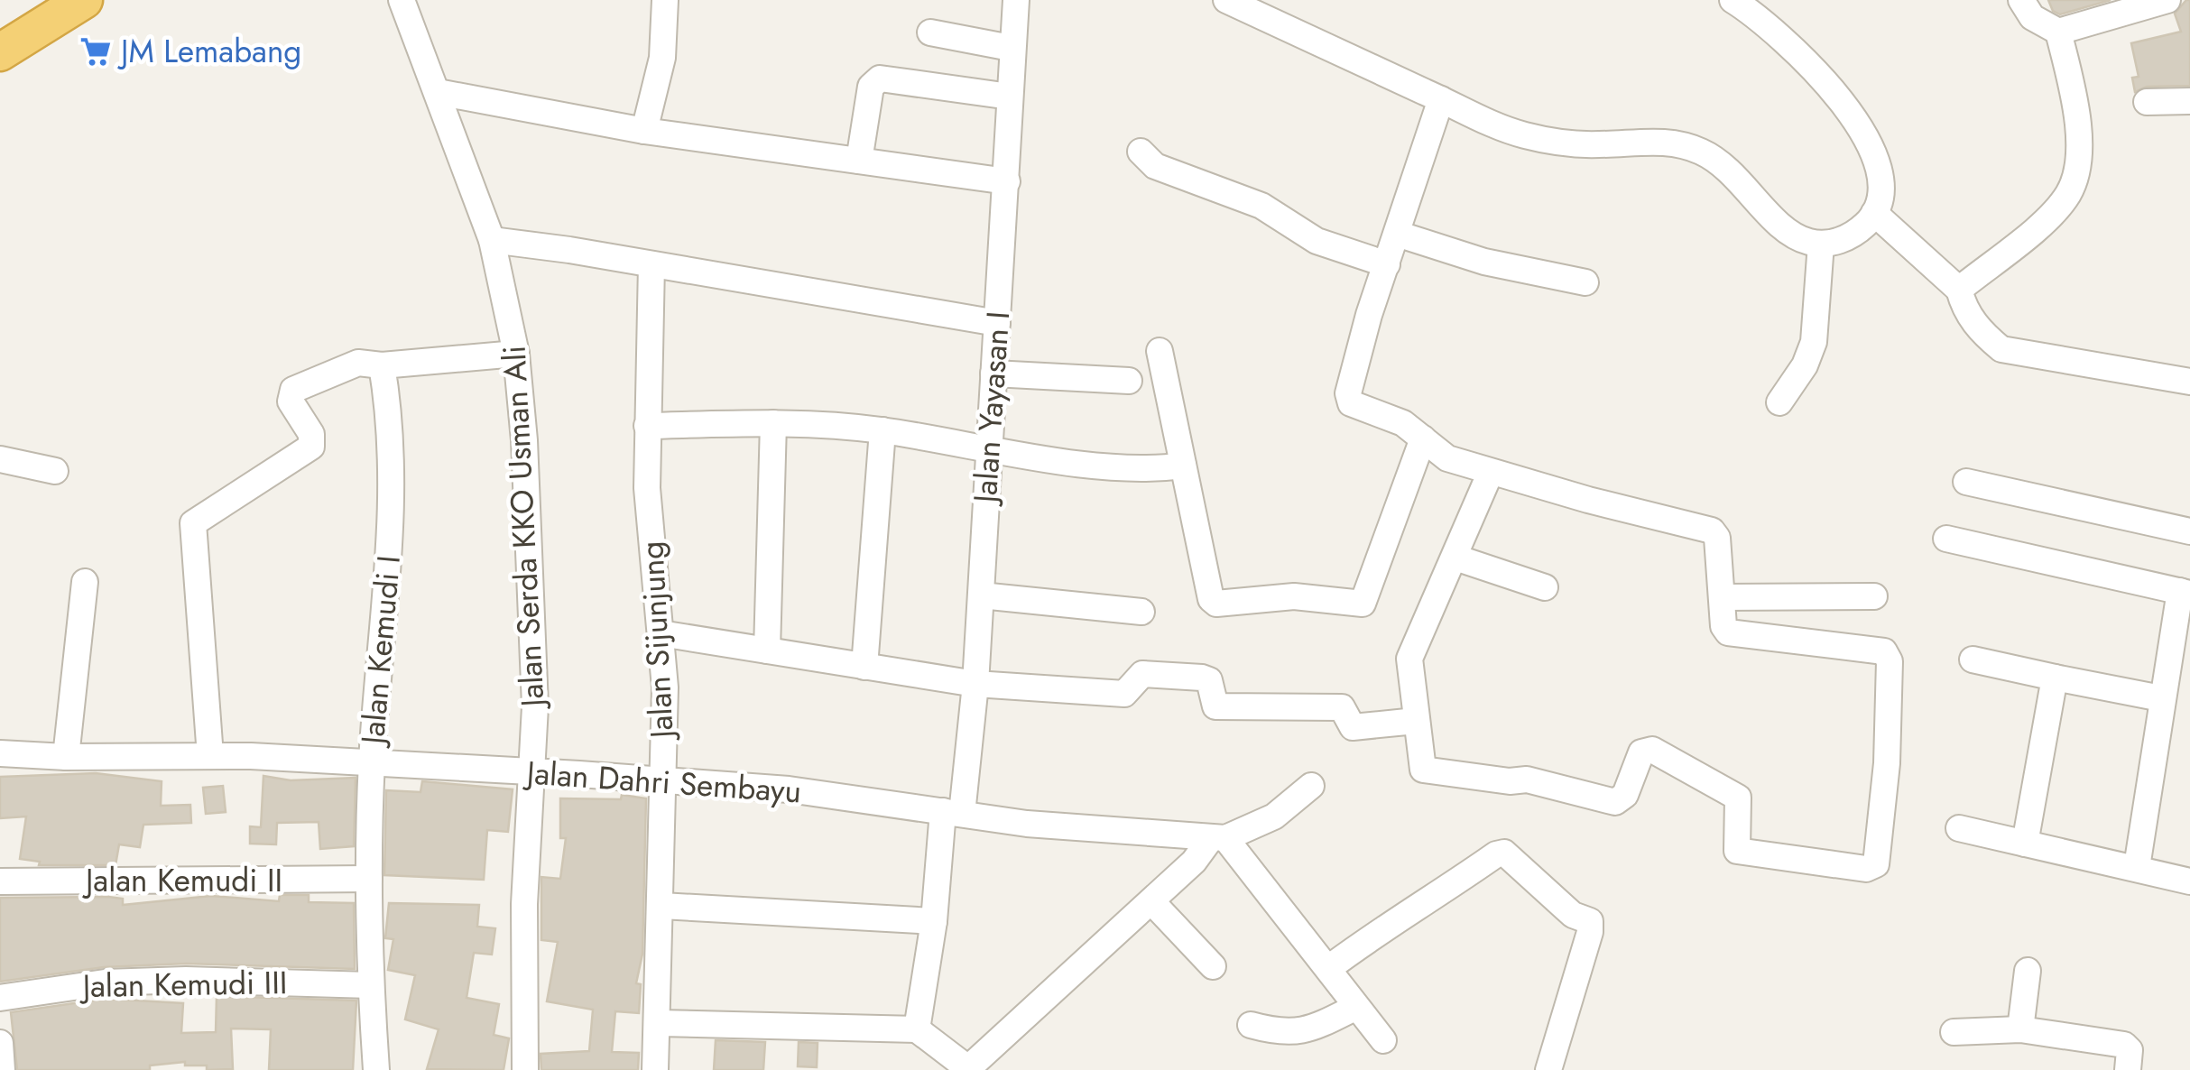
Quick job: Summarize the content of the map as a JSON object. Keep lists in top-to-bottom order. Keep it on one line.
{"streets":{"street":["Jalan Yayasan I","Jalan Serda KKO Usman Ali","Jalan Sijunjung","Jalan Kemudi I","Jalan Dahri Sembayu","Jalan Kemudi II","Jalan Kemudi III"]},"crossings":[["Jalan Yayasan I","Jalan Dahri Sembayu"],["Jalan Serda KKO Usman Ali","Jalan Dahri Sembayu"],["Jalan Sijunjung","Jalan Dahri Sembayu"],["Jalan Kemudi I","Jalan Dahri Sembayu"],["Jalan Kemudi I","Jalan Kemudi II"],["Jalan Kemudi I","Jalan Kemudi III"]],"places":{"supermarket":["JM Lemabang"]}}
